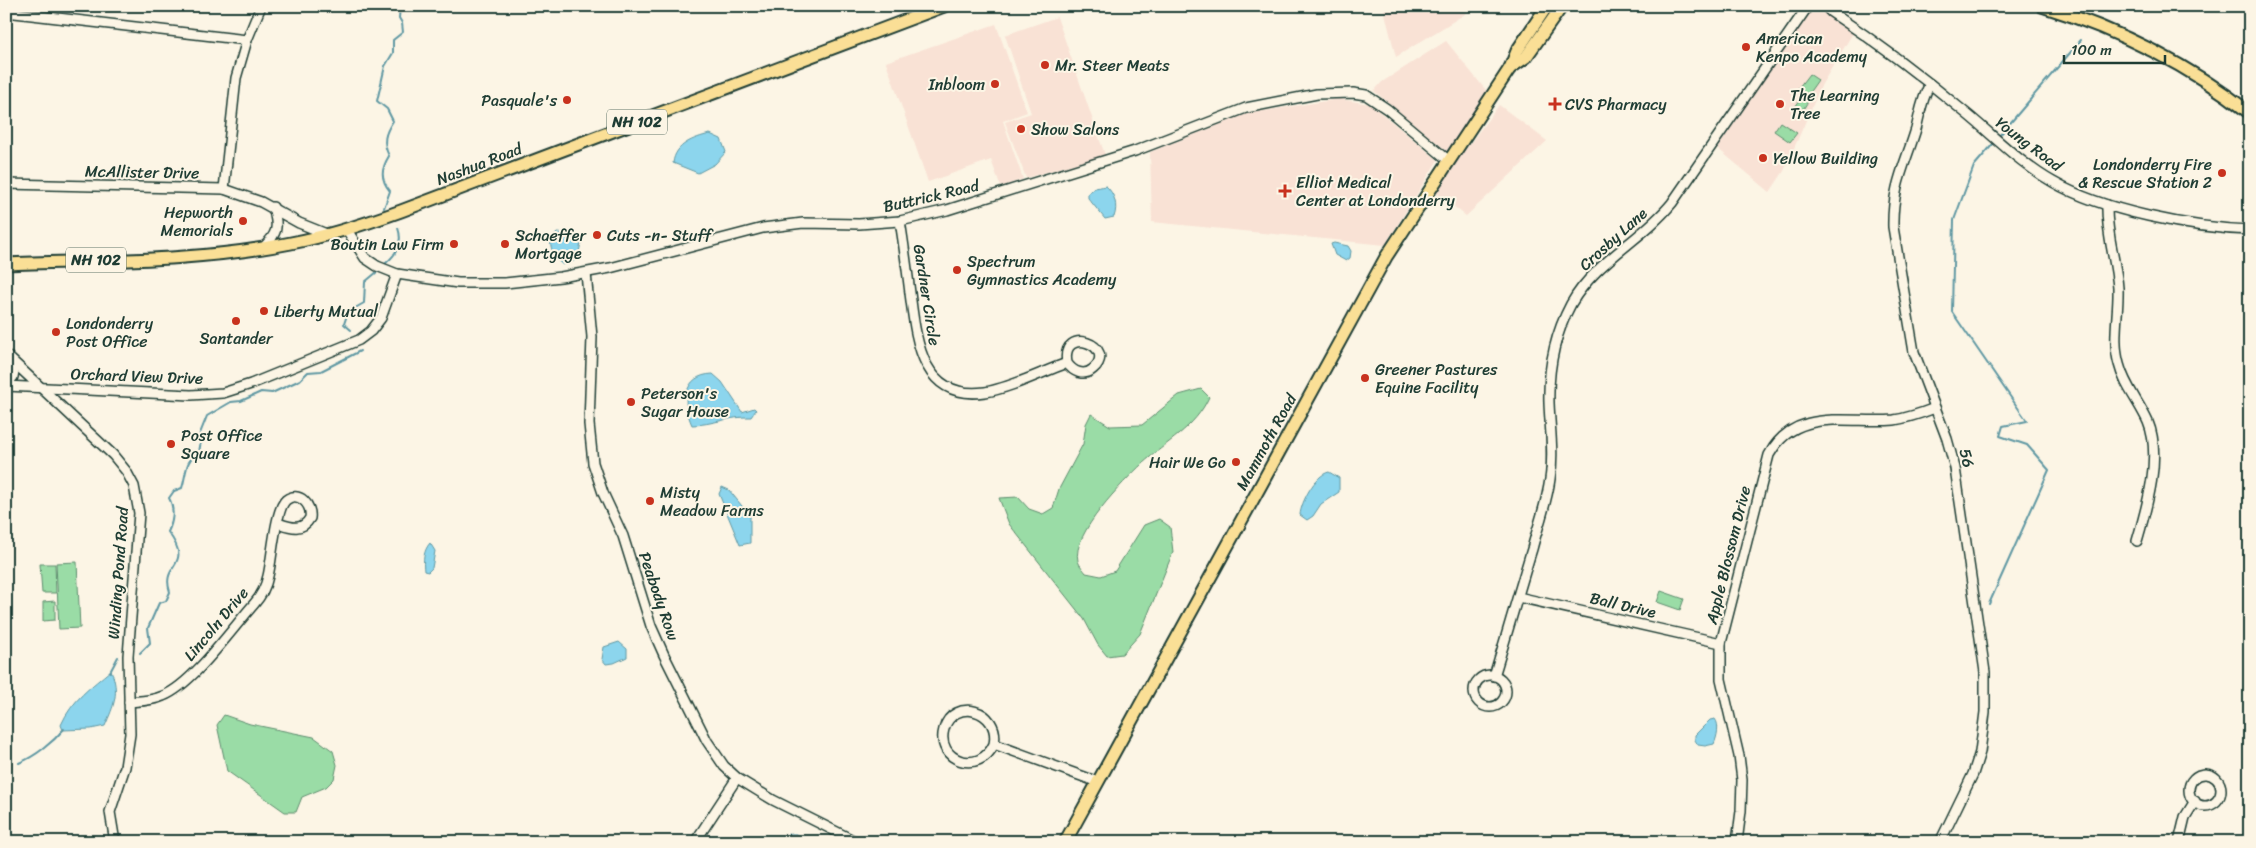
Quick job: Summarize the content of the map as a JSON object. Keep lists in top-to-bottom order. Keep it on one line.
{"streets":{"main road":["NH 102","Nashua Road","Mammoth Road"],"street":["Young Road","McAllister Drive","Buttrick Road","Crosby Lane","Gardner Circle","Orchard View Drive","56","Apple Blossom Drive","Winding Pond Road","Peabody Row","Ball Drive","Lincoln Drive"]},"crossings":[["Young Road","56"],["Nashua Road","McAllister Drive"],["Nashua Road","Buttrick Road"],["Buttrick Road","Gardner Circle"],["Buttrick Road","Orchard View Drive"],["Buttrick Road","Mammoth Road"],["Buttrick Road","Peabody Row"],["Crosby Lane","Ball Drive"],["Orchard View Drive","Winding Pond Road"],["56","Apple Blossom Drive"],["Apple Blossom Drive","Ball Drive"],["Winding Pond Road","Lincoln Drive"]],"places":{"other":["American Kenpo Academy","Mr. Steer Meats","Inbloom","Pasquale's","The Learning Tree","Show Salons","Yellow Building","Londonderry Fire & Rescue Station 2","Hepworth Memorials","Cuts -n- Stuff","Boutin Law Firm","Schaeffer Mortgage","Spectrum Gymnastics Academy","Liberty Mutual","Santander","Londonderry Post Office","Greener Pastures Equine Facility","Peterson's Sugar House","Post Office Square","Hair We Go","Misty Meadow Farms"],"health":["CVS Pharmacy","Elliot Medical Center at Londonderry"]},"scale_bar":"100 m"}
